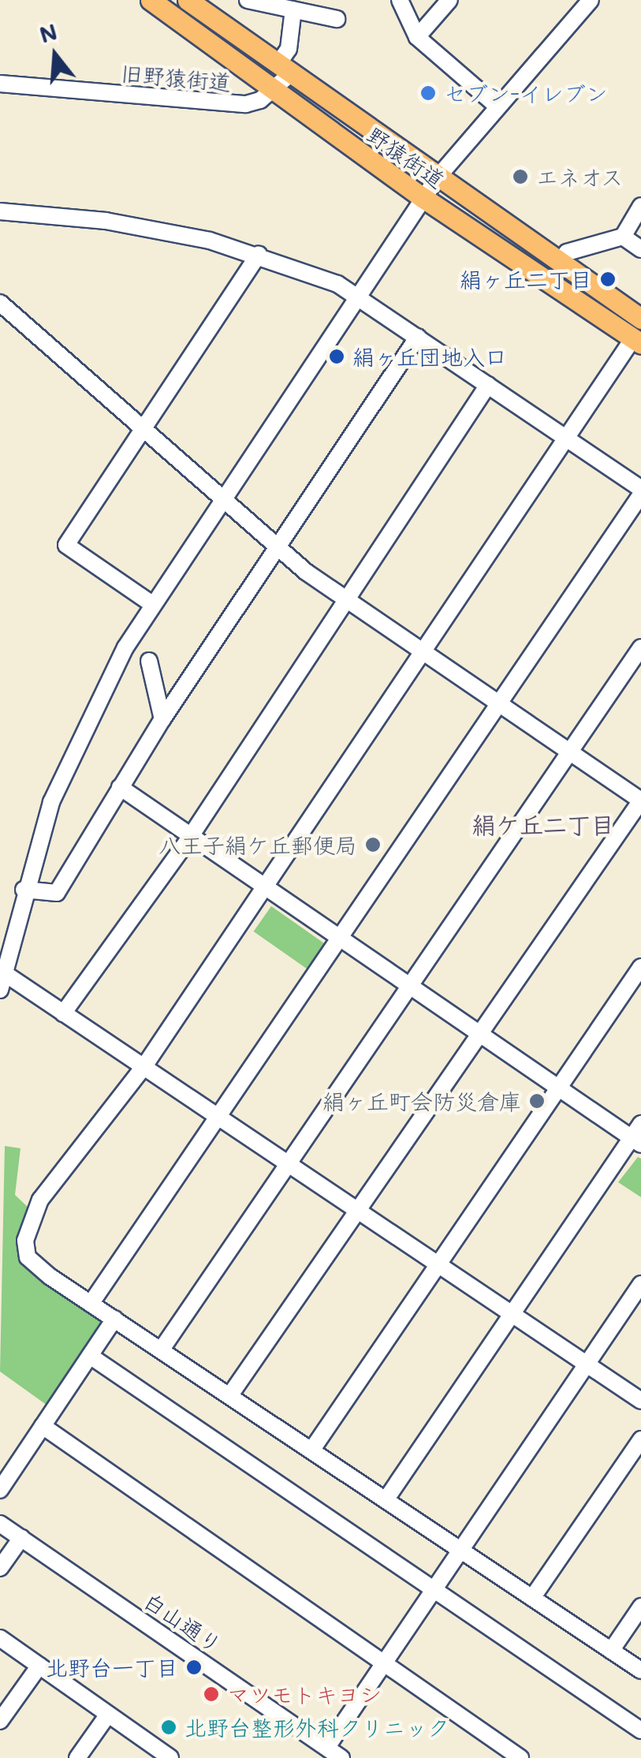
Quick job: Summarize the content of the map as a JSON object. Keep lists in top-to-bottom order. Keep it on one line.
{"streets":{"main road":["野猿街道"],"street":["旧野猿街道","白山通り"]},"crossings":[["旧野猿街道","野猿街道"]],"districts":["絹ケ丘二丁目"],"places":["セブン-イレブン","エネオス","絹ヶ丘二丁目","絹ヶ丘団地入口","八王子絹ケ丘郵便局","絹ヶ丘町会防災倉庫","北野台一丁目","マツモトキヨシ","北野台整形外科クリニック"],"north":"top"}
